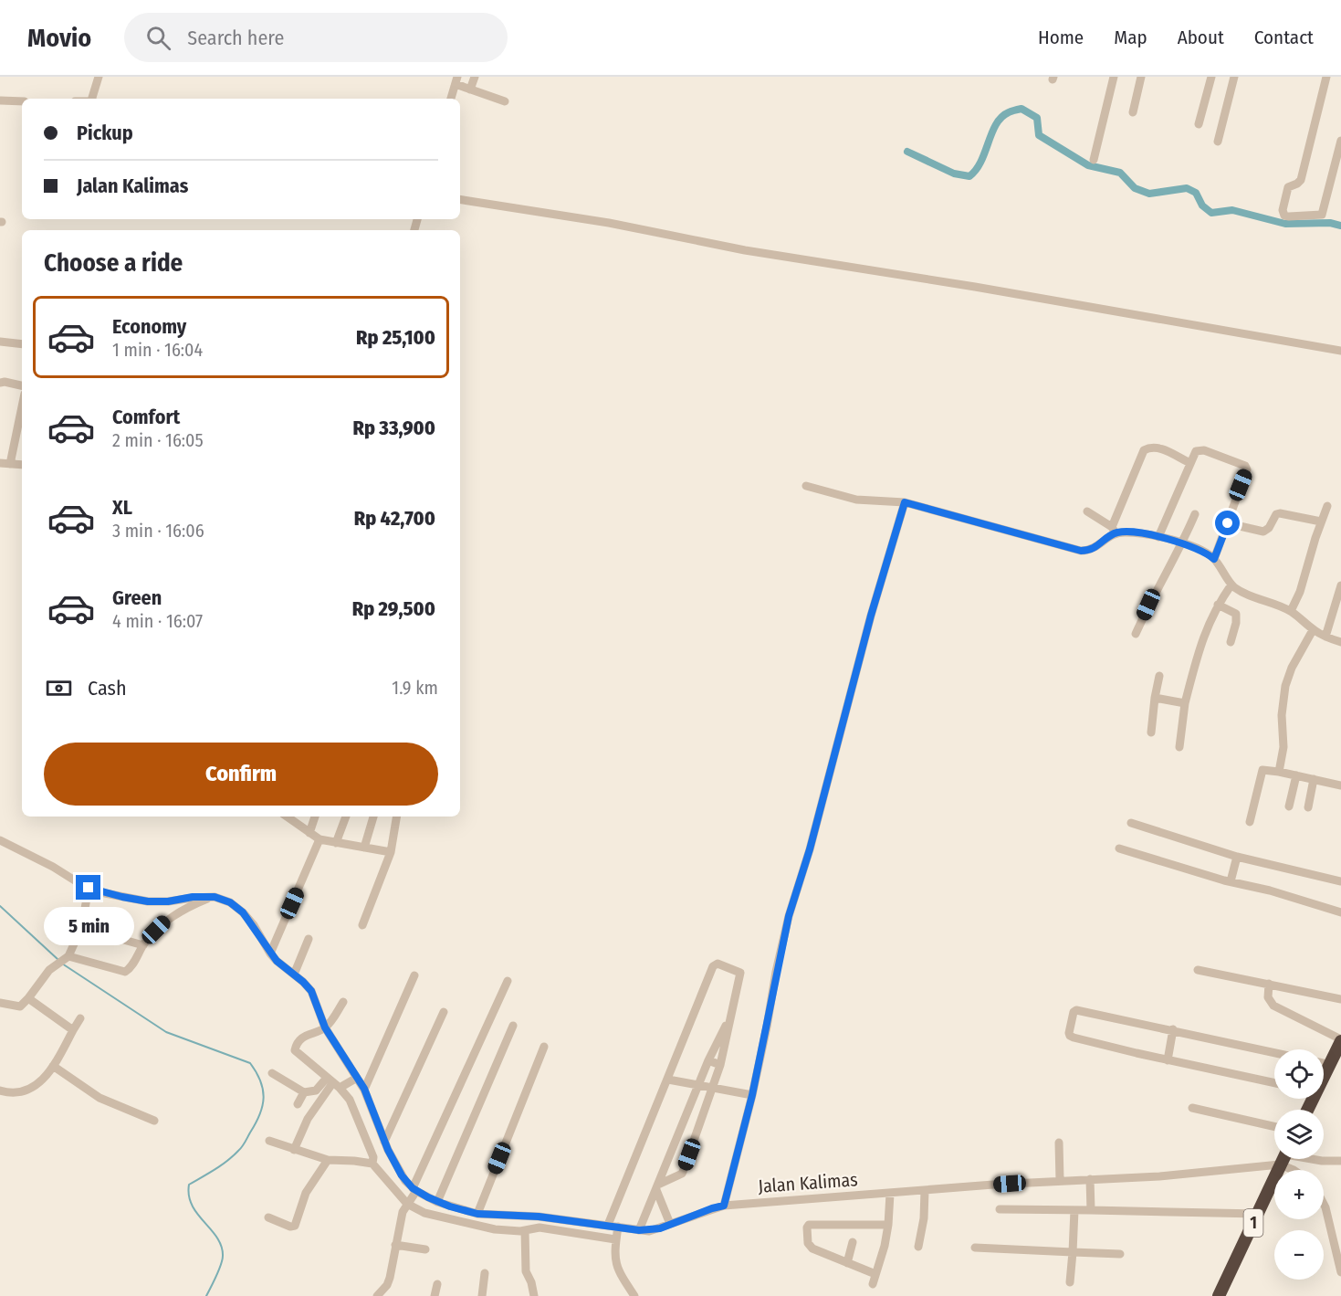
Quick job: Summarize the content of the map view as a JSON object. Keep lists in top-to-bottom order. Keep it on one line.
{"streets":{"highway":["1"],"street":["Jalan Kalimas"]},"page":{"header":"Movio","search":"Search here","nav":["Home","Map","About","Contact"],"banner":["Pickup","Jalan Kalimas"],"heading":"Choose a ride","list":[{"name":"Economy","note":"1 min · 16:04","value":"Rp 25,100"},{"name":"Comfort","note":"2 min · 16:05","value":"Rp 33,900"},{"name":"XL","note":"3 min · 16:06","value":"Rp 42,700"},{"name":"Green","note":"4 min · 16:07","value":"Rp 29,500"}],"pay":["Cash","1.9 km"],"buttons":"Confirm","bubble":"5 min","map_buttons":["+","−"]}}
